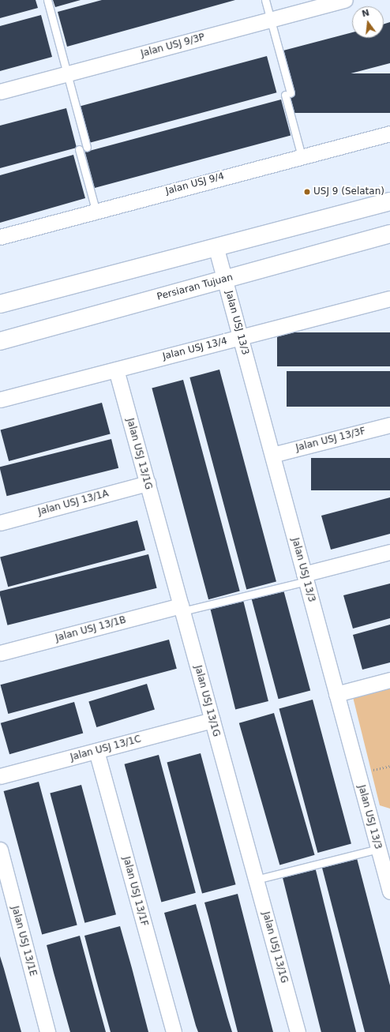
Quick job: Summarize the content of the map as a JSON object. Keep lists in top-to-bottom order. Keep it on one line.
{"streets":{"main road":["Persiaran Tujuan"],"street":["Jalan USJ 9/3P","Jalan USJ 9/4","Jalan USJ 13/3","Jalan USJ 13/4","Jalan USJ 13/3F","Jalan USJ 13/1G","Jalan USJ 13/1A","Jalan USJ 13/1B","Jalan USJ 13/1C","Jalan USJ 13/1F","Jalan USJ 13/1E"]},"crossings":[["Persiaran Tujuan","Jalan USJ 13/3"],["Jalan USJ 13/3","Jalan USJ 13/4"],["Jalan USJ 13/3","Jalan USJ 13/3F"],["Jalan USJ 13/4","Jalan USJ 13/1G"],["Jalan USJ 13/1G","Jalan USJ 13/1A"],["Jalan USJ 13/1G","Jalan USJ 13/1B"],["Jalan USJ 13/1G","Jalan USJ 13/1C"],["Jalan USJ 13/1C","Jalan USJ 13/1F"]],"places":["USJ 9 (Selatan)"],"north":"top"}
